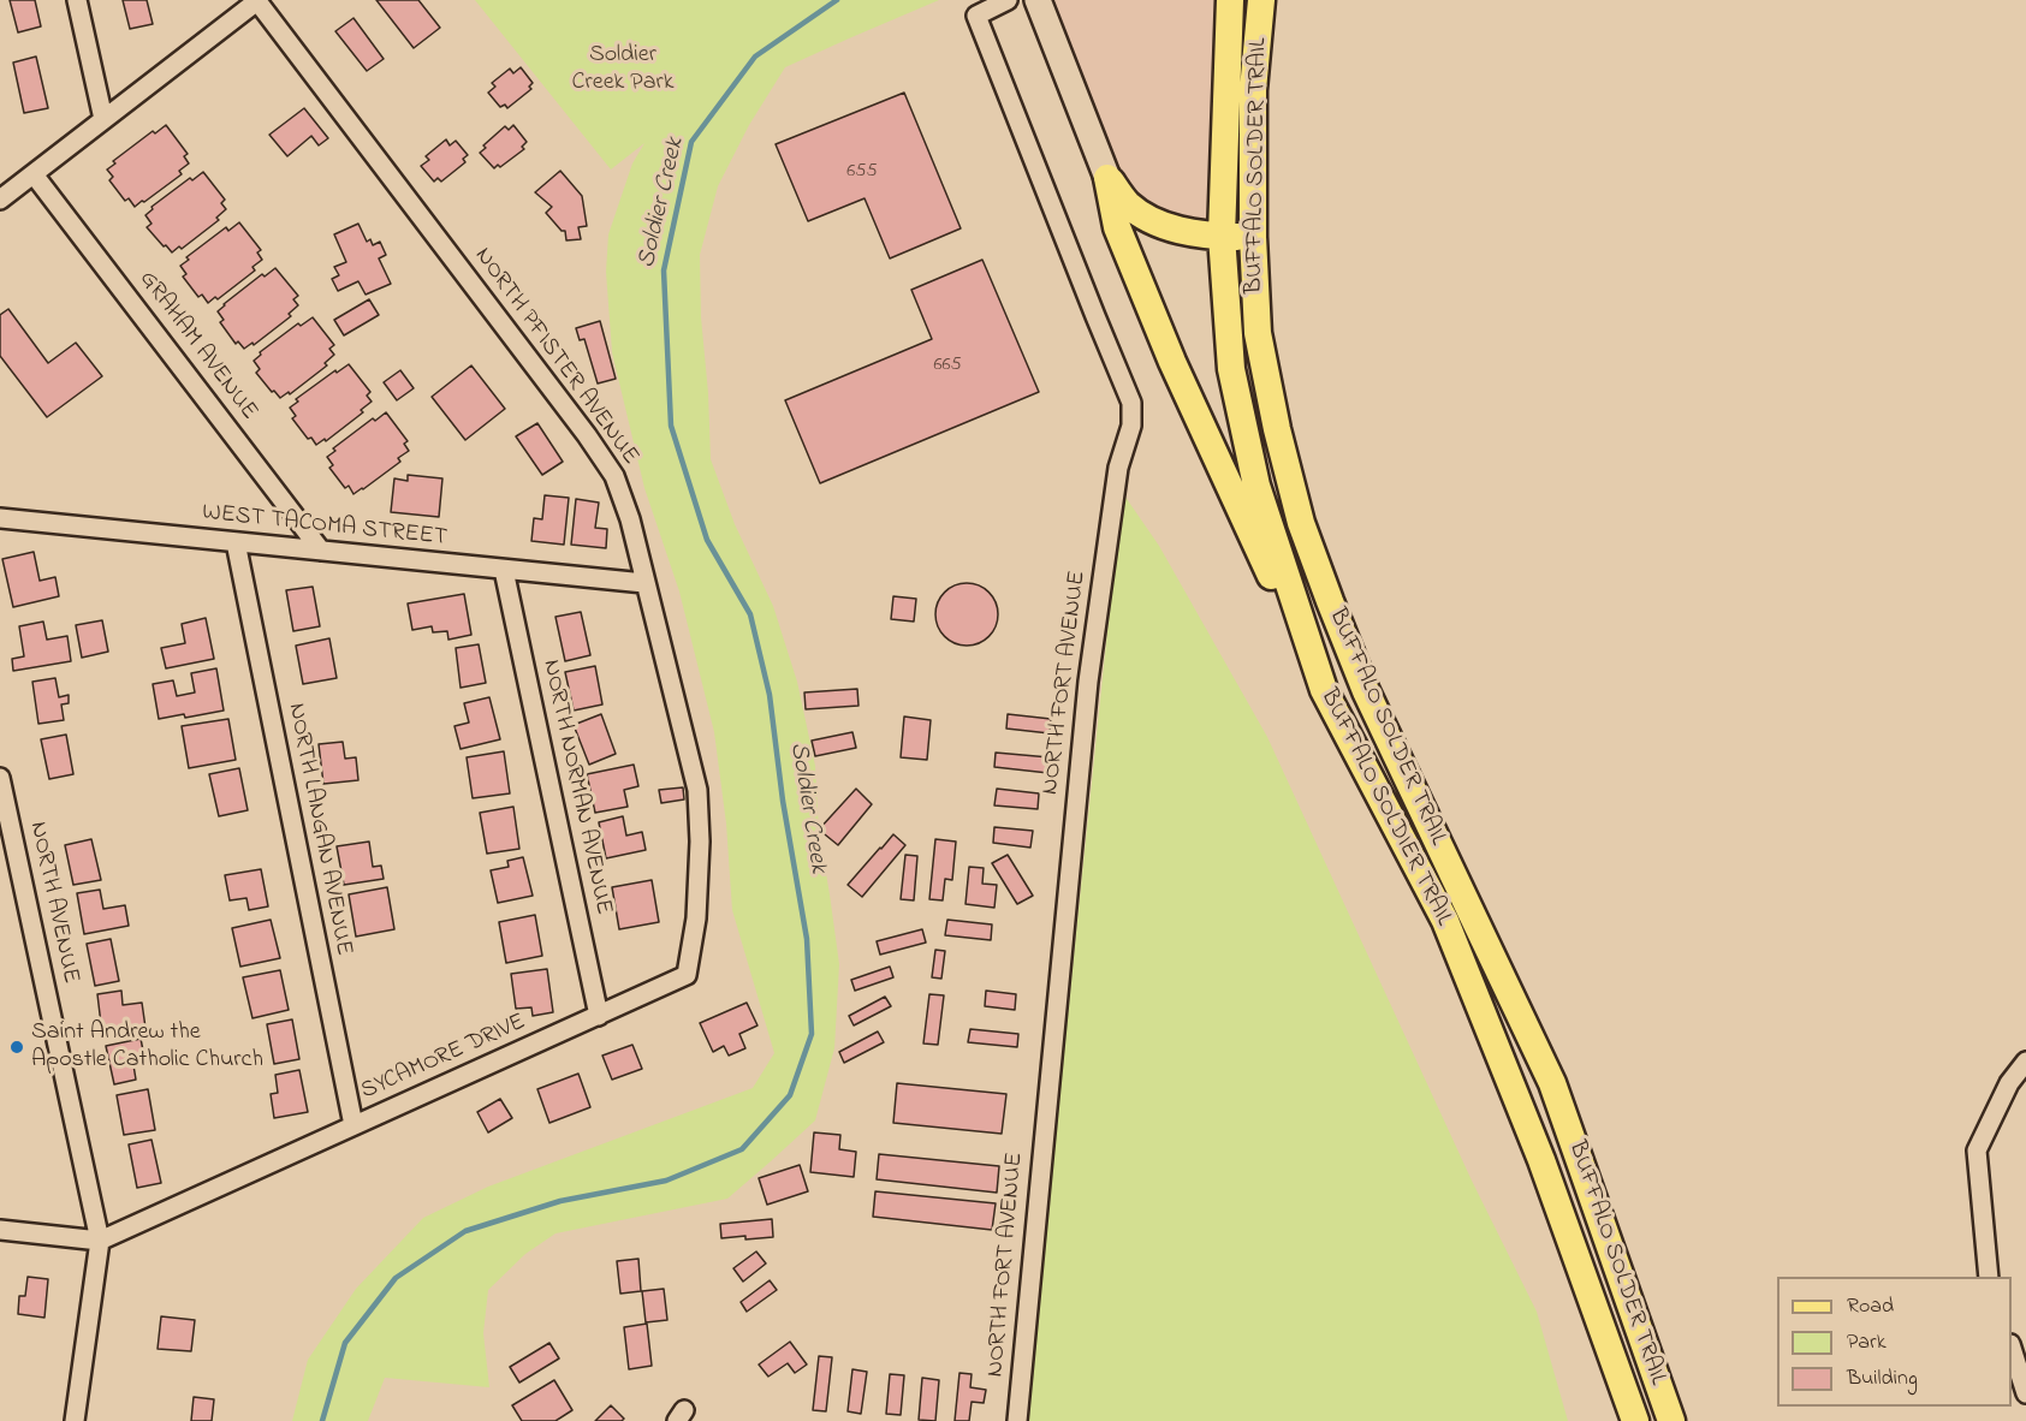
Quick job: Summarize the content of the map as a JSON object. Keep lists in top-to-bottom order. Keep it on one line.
{"streets":{"main road":["BUFFALO SOLDER TRAIL","BUFFALO SOLDIER TRAIL"],"street":["GRAHAM AVENUE","NORTH PFISTER AVENUE","WEST TACOMA STREET","NORTH FORT AVENUE","NORTH NORMAN AVENUE","NORTH LANGAN AVENUE","NORTH AVENUE","SYCAMORE DRIVE"]},"crossings":[["GRAHAM AVENUE","WEST TACOMA STREET"],["NORTH PFISTER AVENUE","WEST TACOMA STREET"],["NORTH PFISTER AVENUE","SYCAMORE DRIVE"],["WEST TACOMA STREET","NORTH NORMAN AVENUE"],["WEST TACOMA STREET","NORTH LANGAN AVENUE"],["NORTH NORMAN AVENUE","SYCAMORE DRIVE"],["NORTH LANGAN AVENUE","SYCAMORE DRIVE"],["NORTH AVENUE","SYCAMORE DRIVE"]],"water":["Soldier Creek"],"parks":["Soldier Creek Park"],"places":["Saint Andrew the Apostle Catholic Church"],"house_numbers":["655","665"],"legend":["Road","Park","Building"]}
